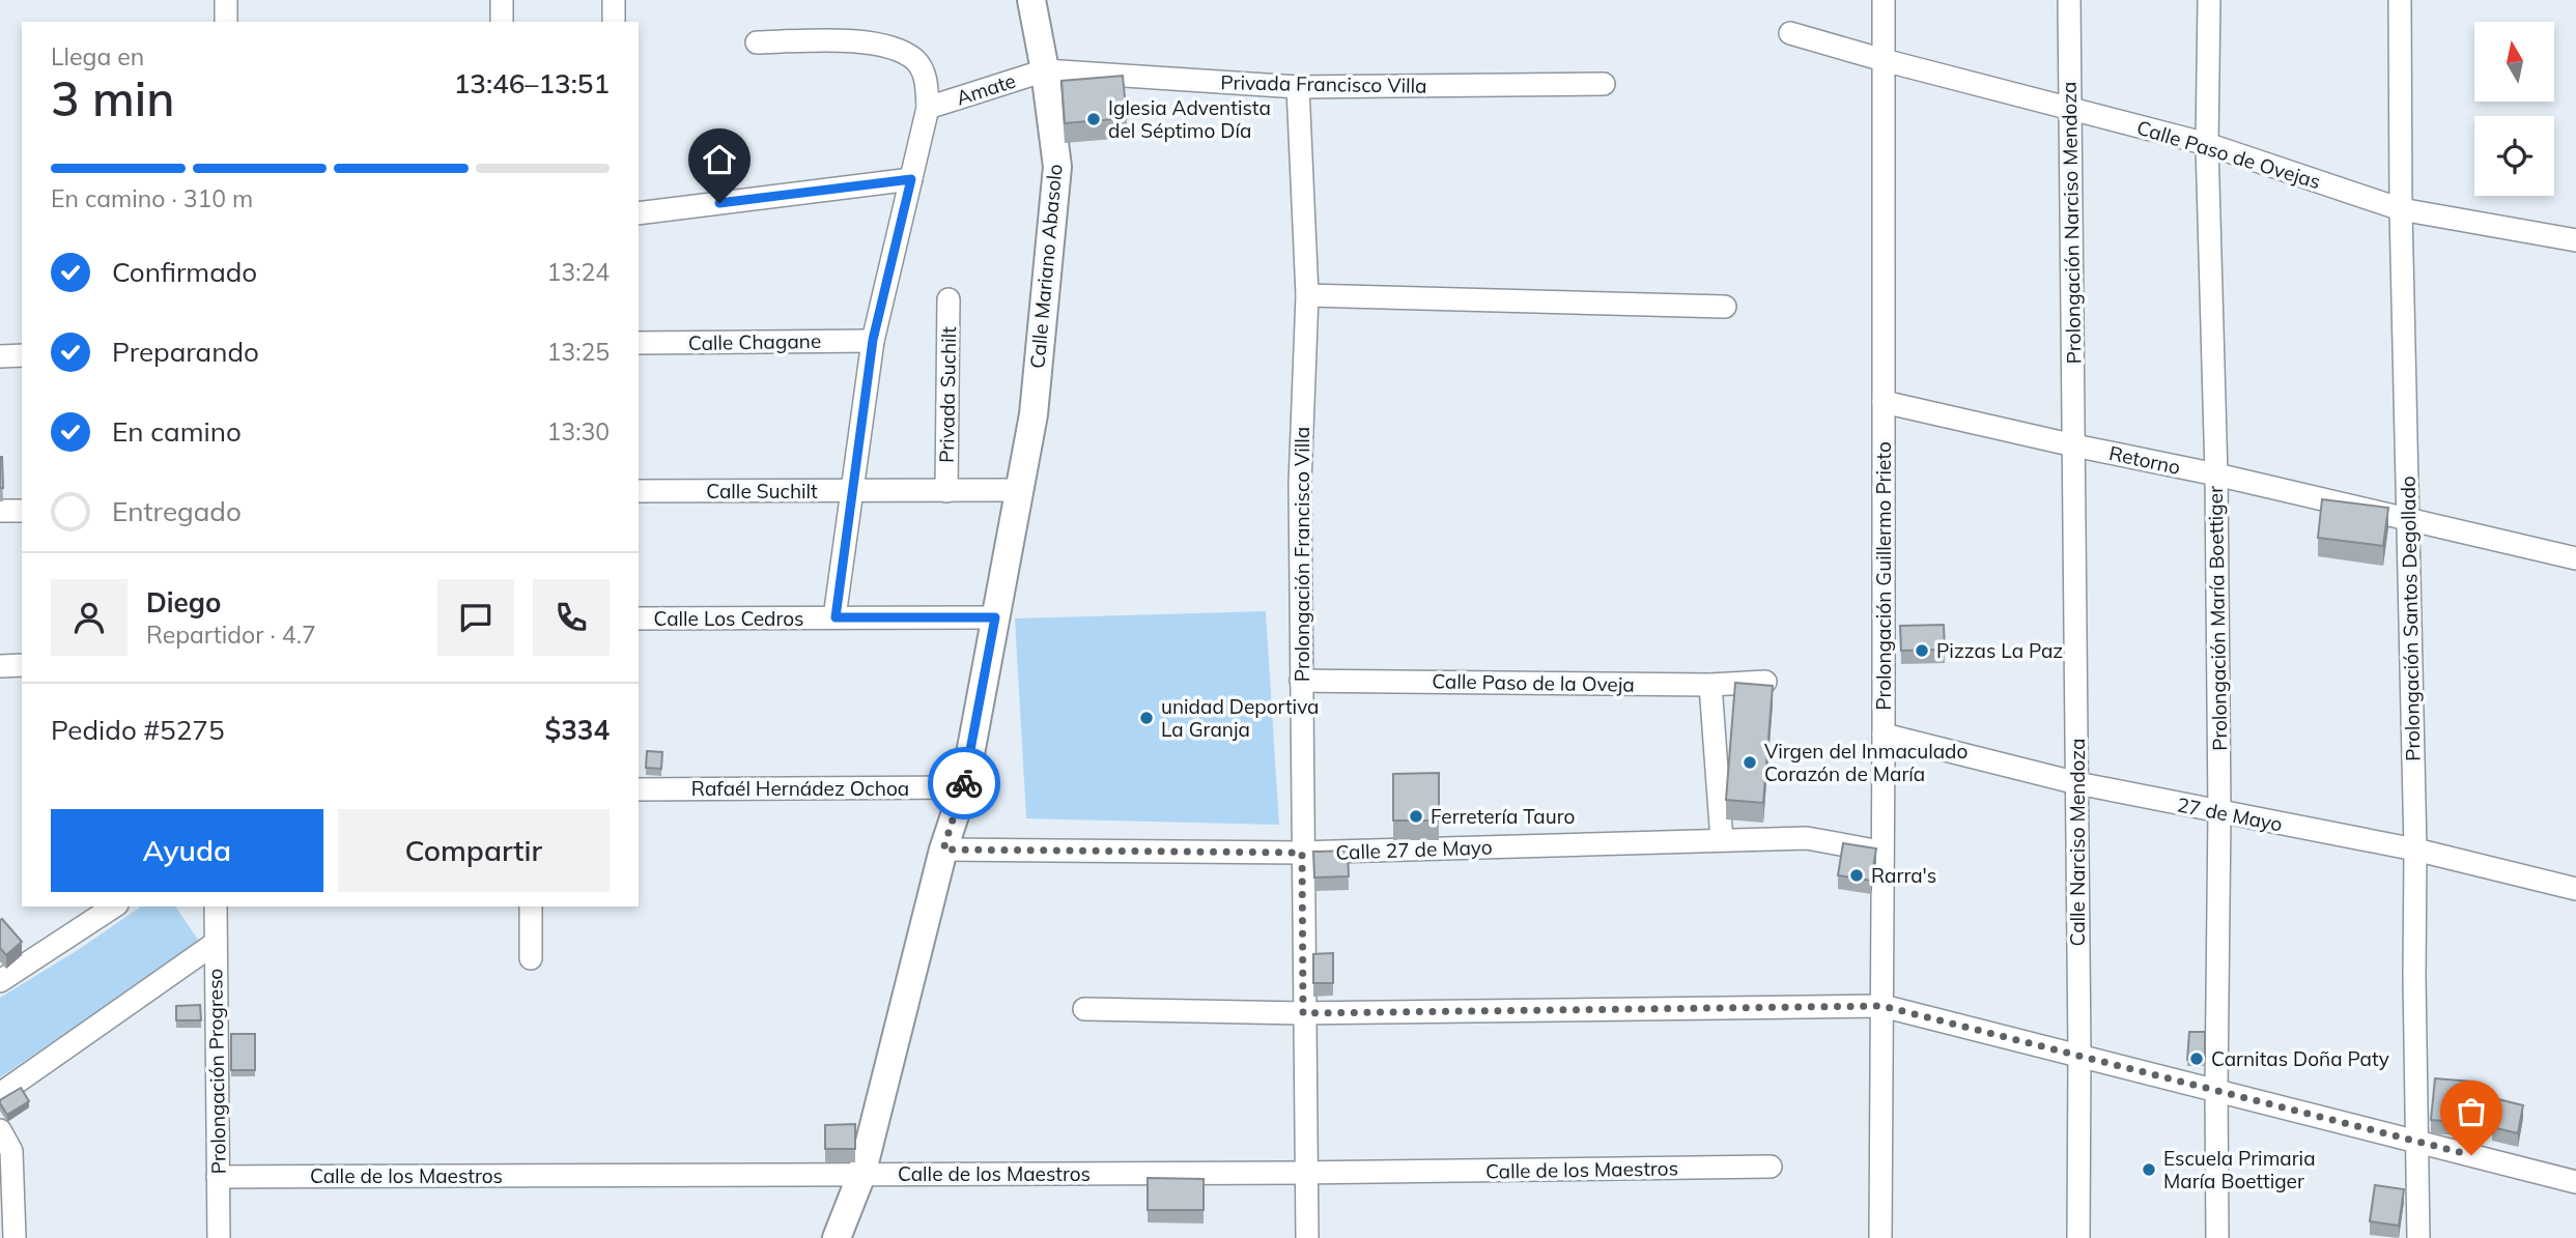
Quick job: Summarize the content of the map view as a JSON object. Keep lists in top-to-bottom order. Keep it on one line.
{"streets":{"street":["Privada Francisco Villa","Amate","Calle Paso de Ovejas","Prolongación Narciso Mendoza","Calle Mariano Abasolo","Calle Chagane","Privada Suchilt","Retorno","Calle Suchilt","Prolongación Francisco Villa","Prolongación Guillermo Prieto","Calle Los Cedros","Prolongación María Boettiger","Prolongación Santos Degollado","Calle Paso de la Oveja","Rafaél Hernádez Ochoa","27 de Mayo","Calle Narciso Mendoza","Calle 27 de Mayo","Prolongación Progreso","Calle de los Maestros"]},"crossings":[["Privada Francisco Villa","Amate"],["Privada Francisco Villa","Calle Mariano Abasolo"],["Privada Francisco Villa","Prolongación Francisco Villa"],["Amate","Calle Mariano Abasolo"],["Calle Paso de Ovejas","Prolongación Narciso Mendoza"],["Calle Paso de Ovejas","Prolongación Guillermo Prieto"],["Calle Paso de Ovejas","Prolongación María Boettiger"],["Calle Paso de Ovejas","Prolongación Santos Degollado"],["Prolongación Narciso Mendoza","Retorno"],["Prolongación Narciso Mendoza","Calle Narciso Mendoza"],["Calle Mariano Abasolo","Calle Suchilt"],["Calle Mariano Abasolo","Calle Los Cedros"],["Calle Mariano Abasolo","Rafaél Hernádez Ochoa"],["Calle Mariano Abasolo","Calle 27 de Mayo"],["Calle Mariano Abasolo","Calle de los Maestros"],["Privada Suchilt","Calle Suchilt"],["Retorno","Prolongación Guillermo Prieto"],["Retorno","Prolongación María Boettiger"],["Retorno","Prolongación Santos Degollado"],["Retorno","Calle Narciso Mendoza"],["Prolongación Francisco Villa","Calle Paso de la Oveja"],["Prolongación Francisco Villa","Calle 27 de Mayo"],["Prolongación Francisco Villa","Calle de los Maestros"],["Prolongación Guillermo Prieto","27 de Mayo"],["Prolongación Guillermo Prieto","Calle 27 de Mayo"],["Prolongación María Boettiger","27 de Mayo"],["Prolongación Santos Degollado","27 de Mayo"],["27 de Mayo","Calle Narciso Mendoza"],["Prolongación Progreso","Calle de los Maestros"]],"places":["Iglesia Adventista del Séptimo Día","Pizzas La Paz","unidad Deportiva La Granja","Virgen del Inmaculado Corazón de María","Ferretería Tauro","Rarra's","Carnitas Doña Paty","Escuela Primaria María Boettiger"],"north":"top","page":{"heading":["3 min","Llega en","13:46–13:51"],"panel":["Diego","Repartidor · 4.7","Pedido #5275","$334"],"bar":"En camino · 310 m","list":[["Confirmado","13:24"],["Preparando","13:25"],["En camino","13:30"],"Entregado"],"buttons":["Ayuda","Compartir"]}}
